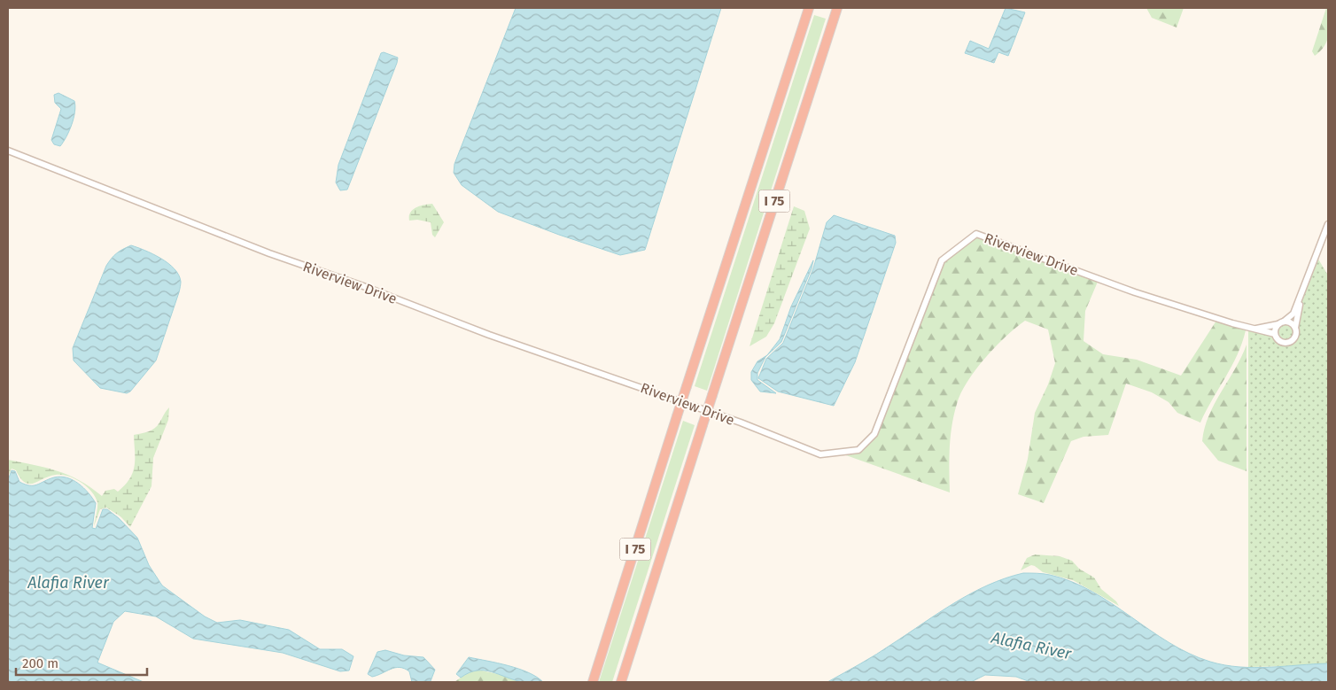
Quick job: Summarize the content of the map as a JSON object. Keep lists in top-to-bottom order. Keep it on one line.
{"streets":{"highway":["I 75"],"street":["Riverview Drive"]},"water":["Alafia River"],"scale_bar":"200 m"}
